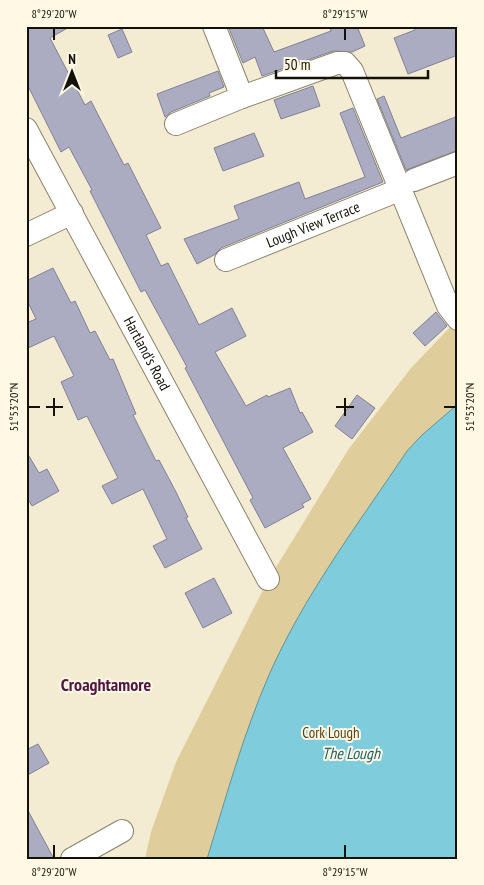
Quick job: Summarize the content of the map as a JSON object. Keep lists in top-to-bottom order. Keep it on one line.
{"streets":{"street":["Lough View Terrace","Hartland's Road"]},"districts":["Croaghtamore"],"water":["The Lough"],"parks":["Cork Lough"],"scale_bar":"50 m","north":"top","coordinates":["8°29'20\"W","8°29'15\"W","51°53'20\"N"]}
